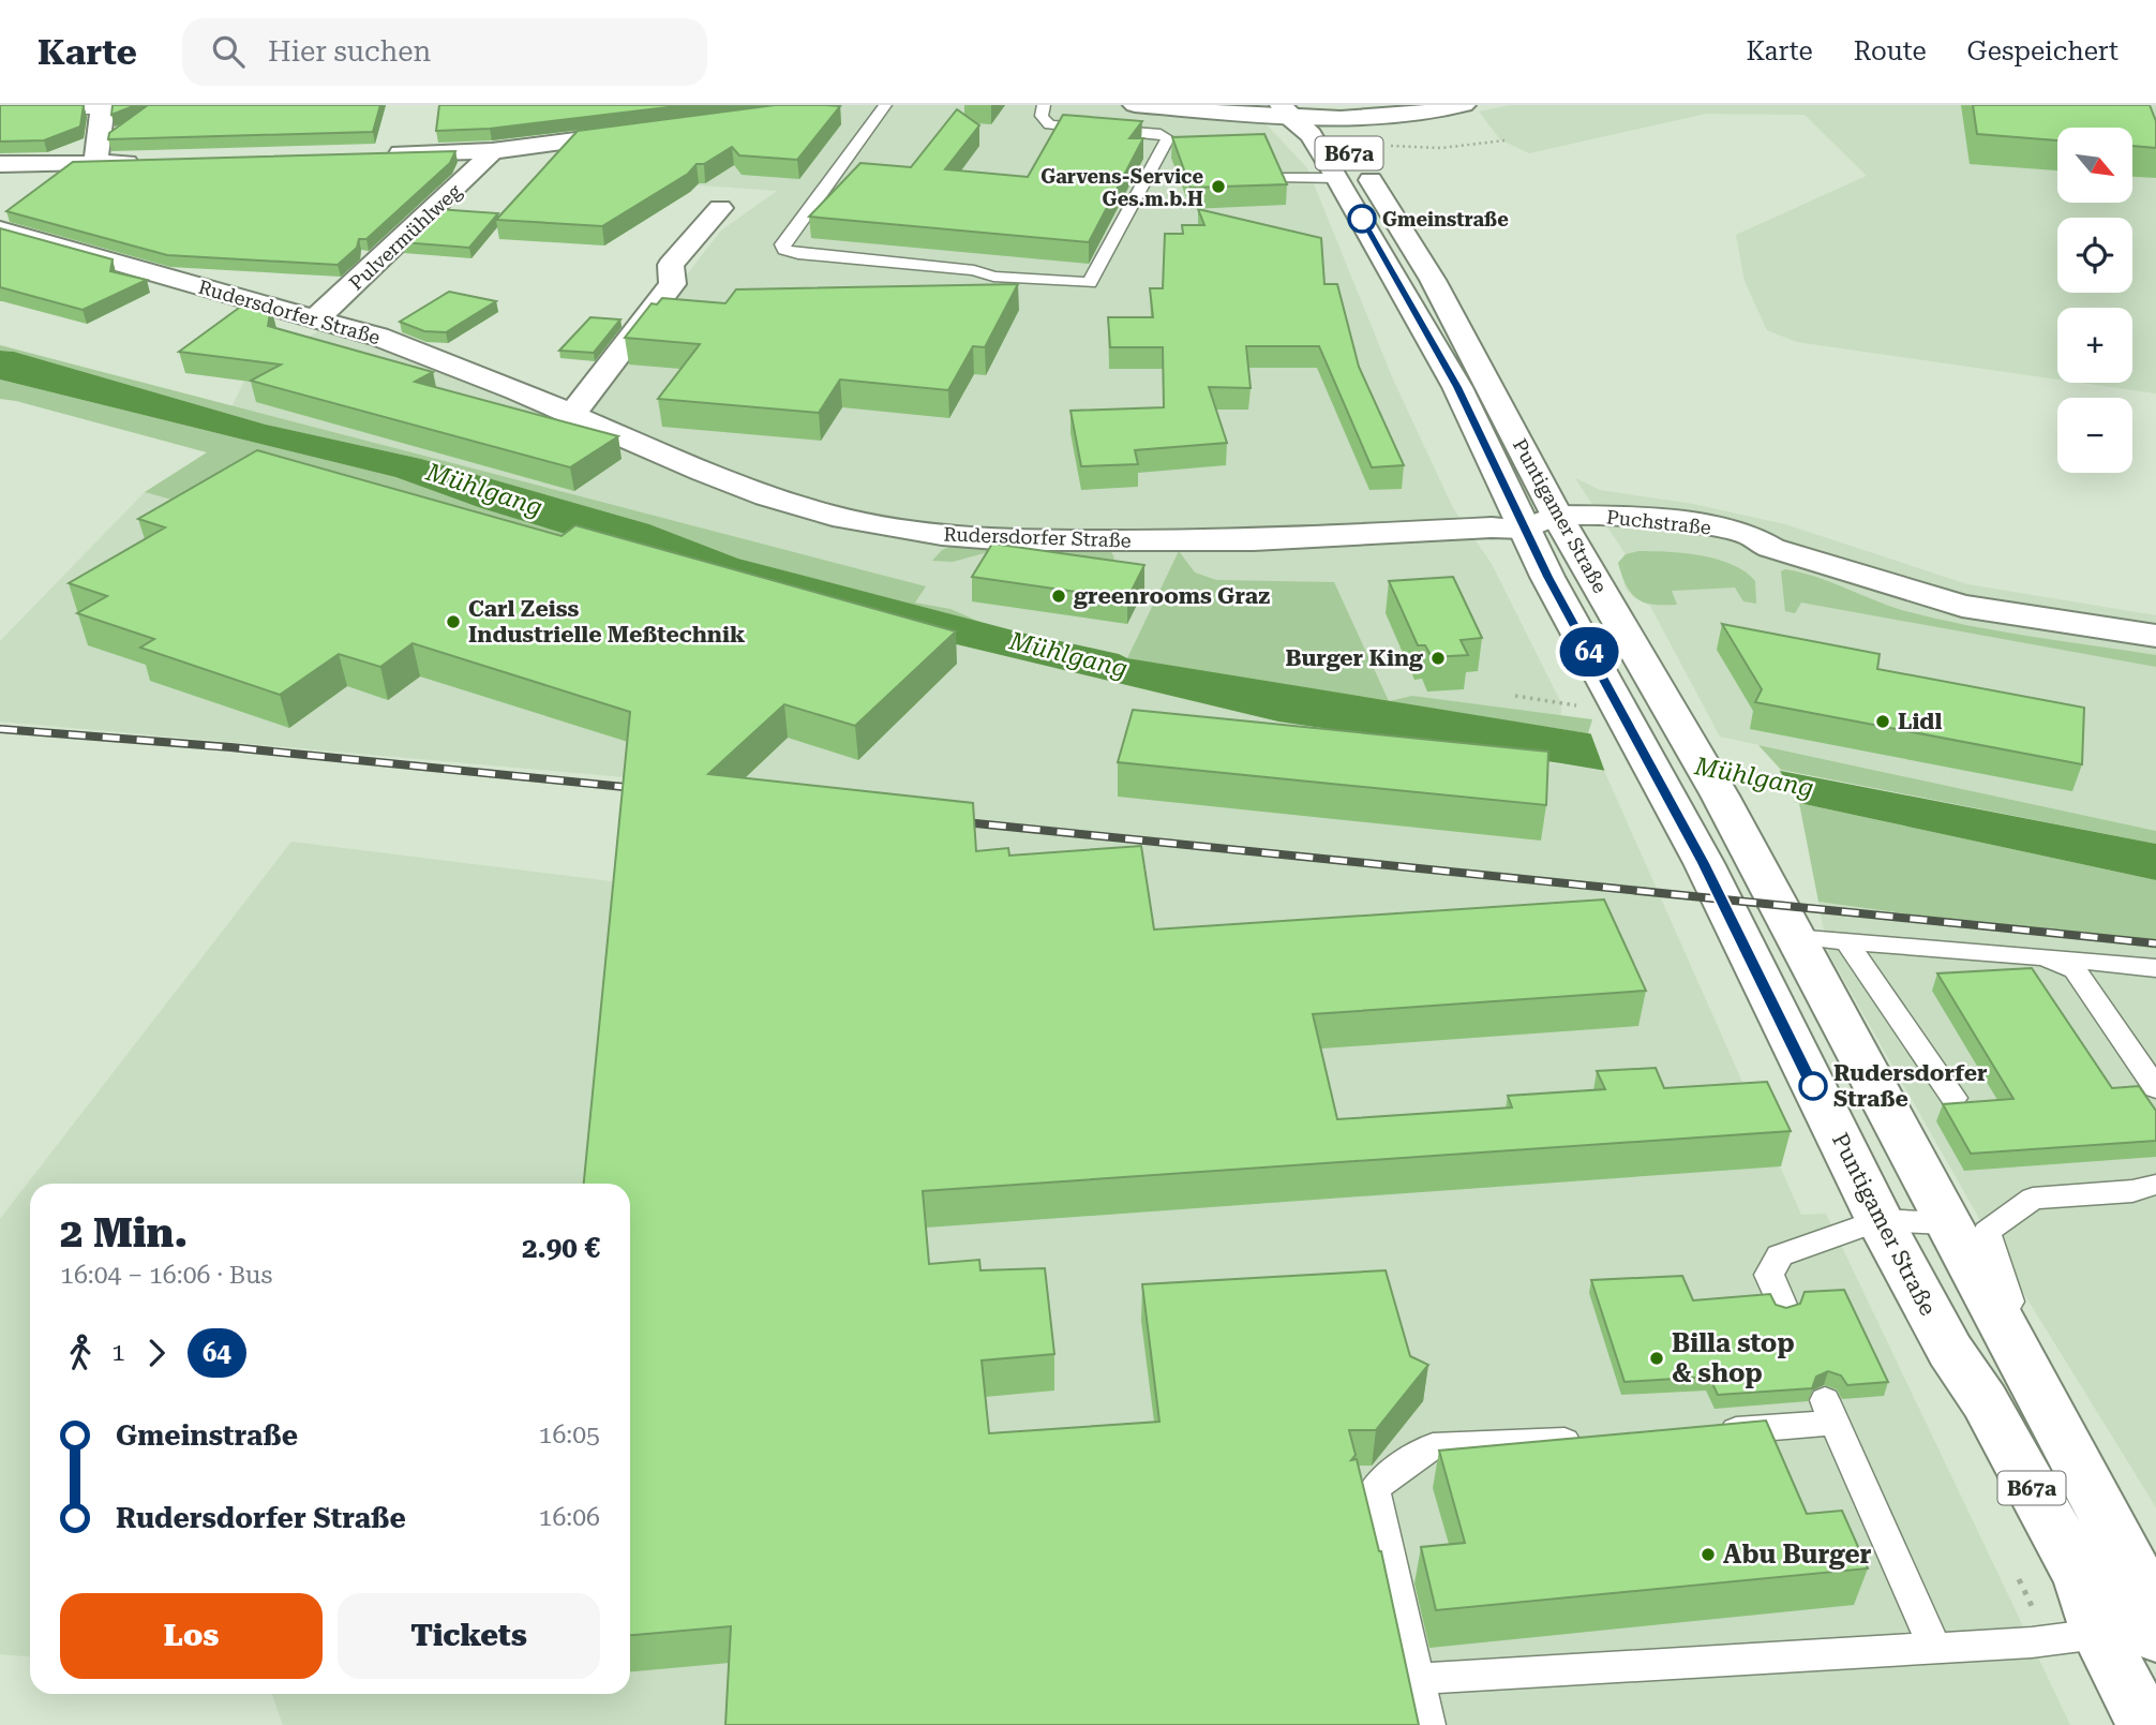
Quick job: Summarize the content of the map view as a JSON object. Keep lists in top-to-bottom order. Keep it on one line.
{"streets":{"main road":["B67a","Pulvermühlweg","Rudersdorfer Straße","Puntigamer Straße","Puchstraße"]},"crossings":[["Pulvermühlweg","Rudersdorfer Straße"],["Rudersdorfer Straße","Puntigamer Straße"],["Rudersdorfer Straße","Puchstraße"],["Puntigamer Straße","Puchstraße"]],"water":["Mühlgang"],"places":["Garvens-Service Ges.m.b.H","Gmeinstraße","greenrooms Graz","Carl Zeiss Industrielle Meßtechnik","Burger King","Lidl","Rudersdorfer Straße","Billa stop & shop","Abu Burger"],"lines":["bus line 64"],"north":"bottom right","page":{"header":"Karte","search":"Hier suchen","nav":["Karte","Route","Gespeichert"],"on_map":"64","map_buttons":["+","−"],"heading":["2 Min.","16:04 – 16:06 · Bus","2.90 €"],"legs":["1","64"],"list":[{"name":"Gmeinstraße","value":"16:05"},{"name":"Rudersdorfer Straße","value":"16:06"}],"buttons":["Los","Tickets"]}}
